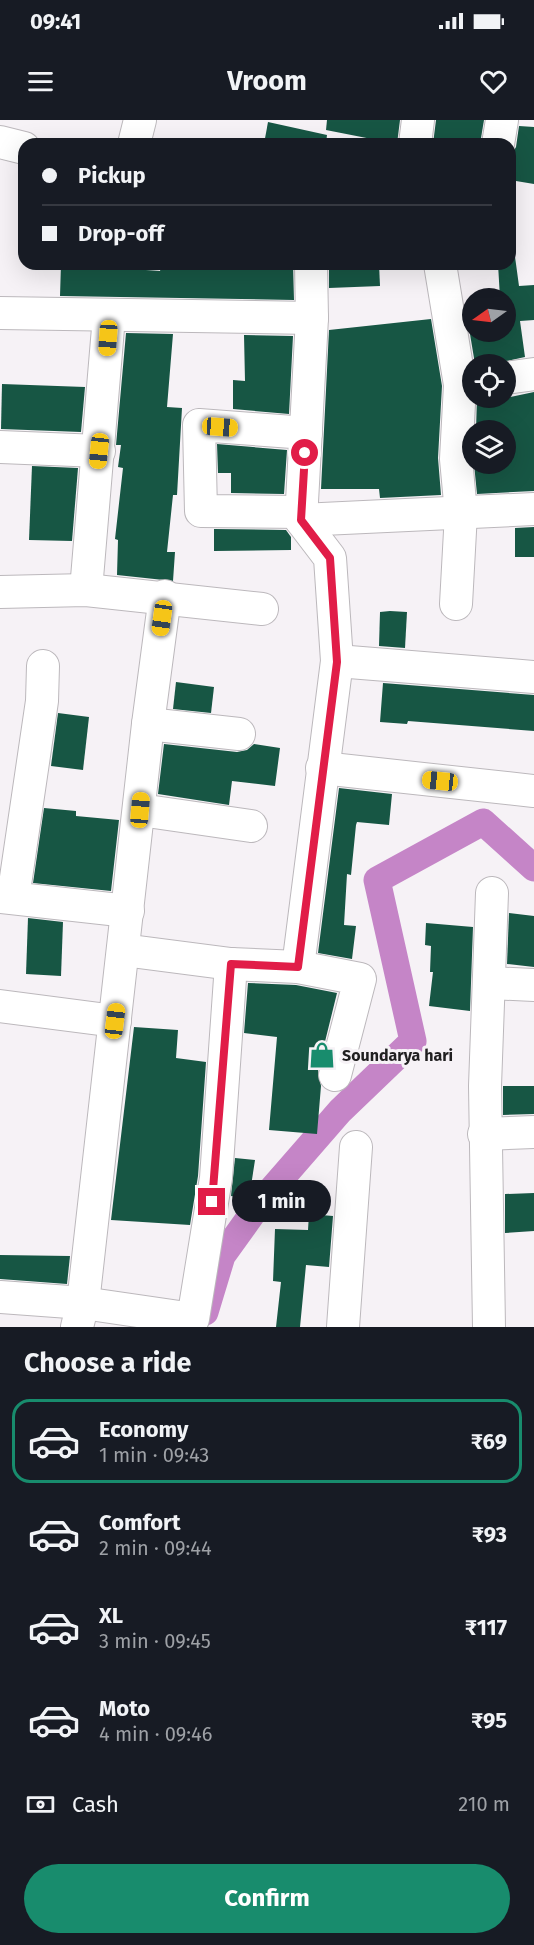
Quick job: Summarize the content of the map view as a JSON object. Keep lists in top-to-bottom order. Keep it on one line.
{"places":{"shop":["Soundarya hari"]},"north":"left","page":{"status":"09:41","header":"Vroom","banner":["Pickup","Drop-off"],"bubble":"1 min","heading":"Choose a ride","list":[{"name":"Economy","note":"1 min · 09:43","value":"₹69"},{"name":"Comfort","note":"2 min · 09:44","value":"₹93"},{"name":"XL","note":"3 min · 09:45","value":"₹117"},{"name":"Moto","note":"4 min · 09:46","value":"₹95"}],"pay":["Cash","210 m"],"buttons":"Confirm"}}
